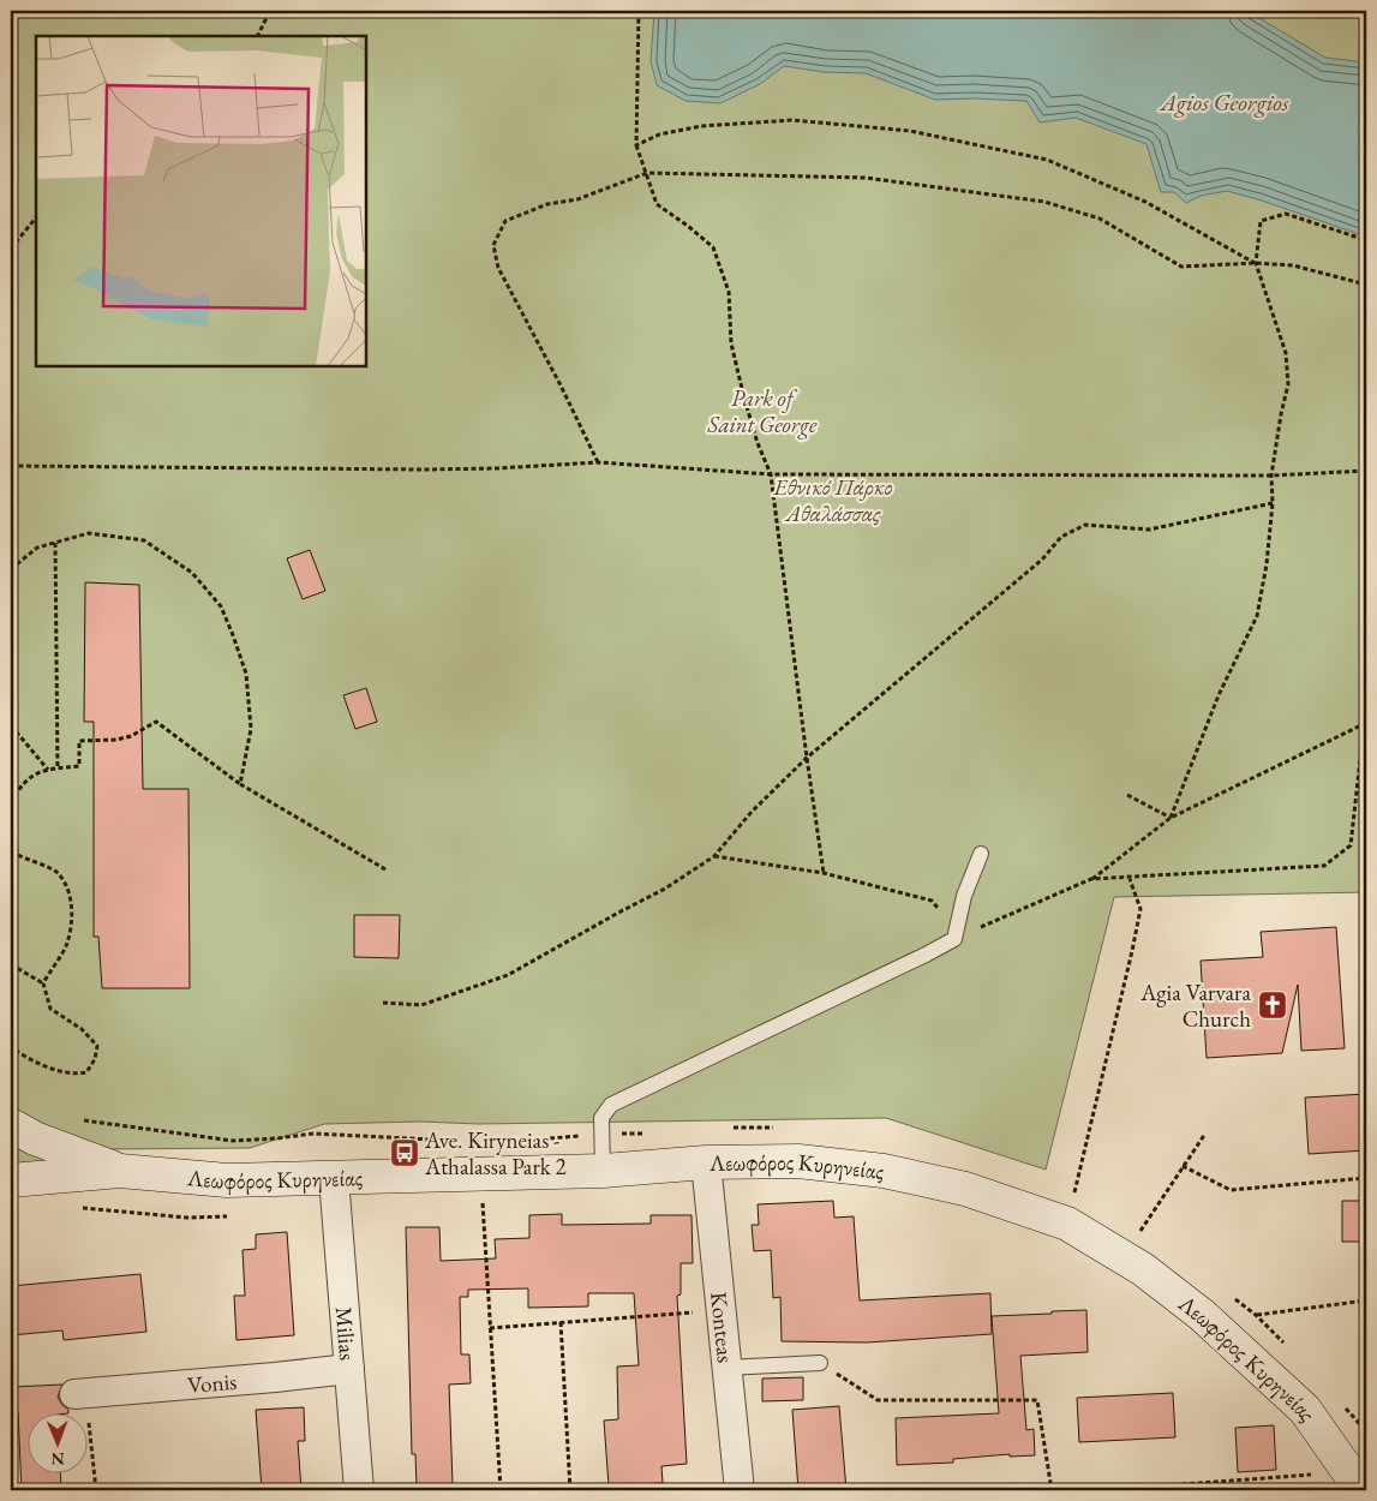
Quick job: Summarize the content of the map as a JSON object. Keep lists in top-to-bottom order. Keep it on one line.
{"streets":{"main road":["Λεωφόρος Κυρηνείας"],"street":["Konteas","Milias","Vonis"]},"crossings":[["Λεωφόρος Κυρηνείας","Konteas"],["Λεωφόρος Κυρηνείας","Milias"],["Milias","Vonis"]],"water":["Agios Georgios"],"parks":["Park of Saint George","Εθνικό Πάρκο Αθαλάσσας"],"places":{"church":["Agia Varvara Church"],"bus stop":["Ave. Kiryneias - Athalassa Park 2"]},"north":"bottom"}
